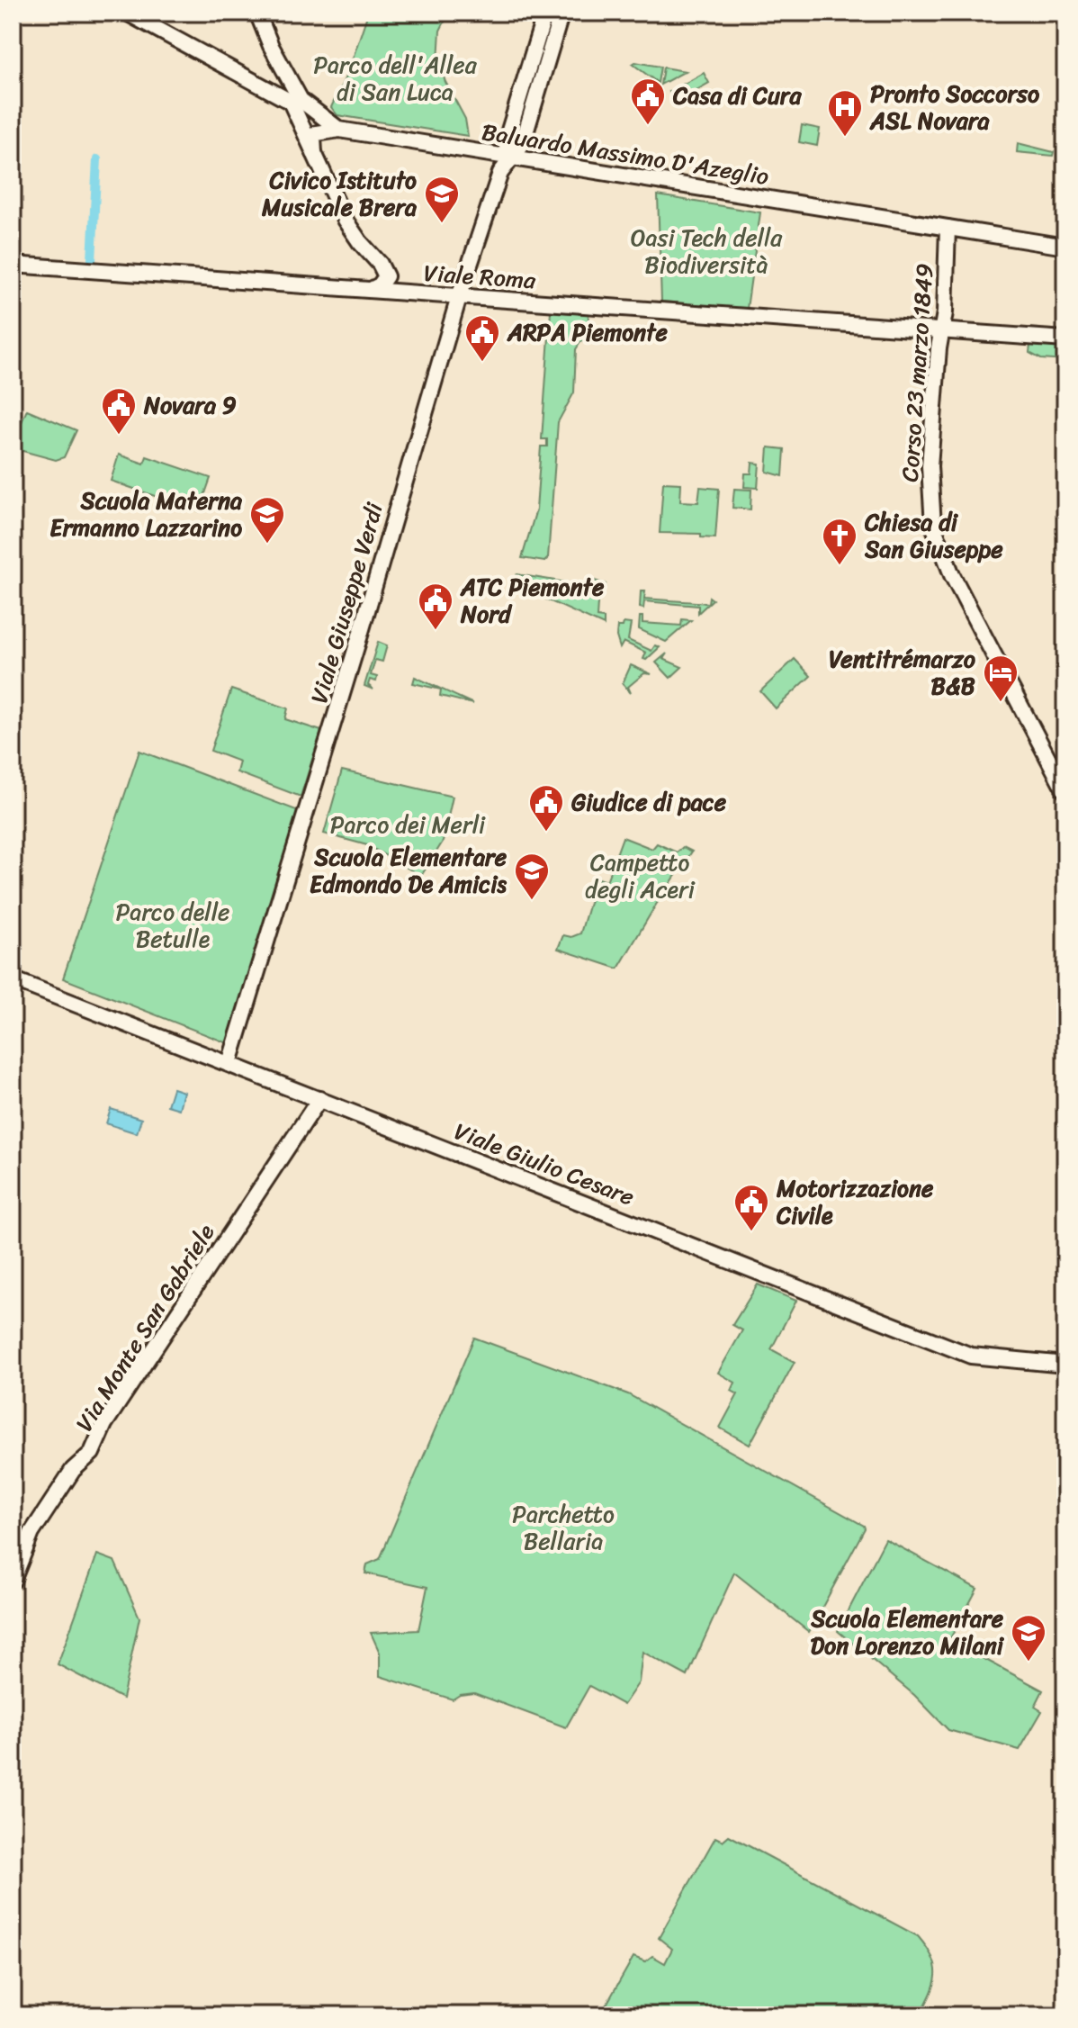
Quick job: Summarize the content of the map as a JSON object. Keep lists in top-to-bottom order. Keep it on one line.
{"streets":{"street":["Baluardo Massimo D'Azeglio","Viale Roma","Corso 23 marzo 1849","Viale Giuseppe Verdi","Viale Giulio Cesare","Via Monte San Gabriele"]},"crossings":[["Baluardo Massimo D'Azeglio","Corso 23 marzo 1849"],["Baluardo Massimo D'Azeglio","Viale Giuseppe Verdi"],["Viale Roma","Corso 23 marzo 1849"],["Viale Roma","Viale Giuseppe Verdi"],["Viale Giuseppe Verdi","Viale Giulio Cesare"],["Viale Giulio Cesare","Via Monte San Gabriele"]],"parks":["Parco dell'Allea di San Luca","Oasi Tech della Biodiversità","Parco dei Merli","Campetto degli Aceri","Parco delle Betulle","Parchetto Bellaria"],"places":{"public building":["Casa di Cura","ARPA Piemonte","Novara 9","ATC Piemonte Nord","Giudice di pace","Motorizzazione Civile"],"hospital":["Pronto Soccorso ASL Novara"],"school or university":["Civico Istituto Musicale Brera","Scuola Materna Ermanno Lazzarino","Scuola Elementare Edmondo De Amicis","Scuola Elementare Don Lorenzo Milani"],"church":["Chiesa di San Giuseppe"],"hotel":["Ventitrémarzo B&B"]}}
